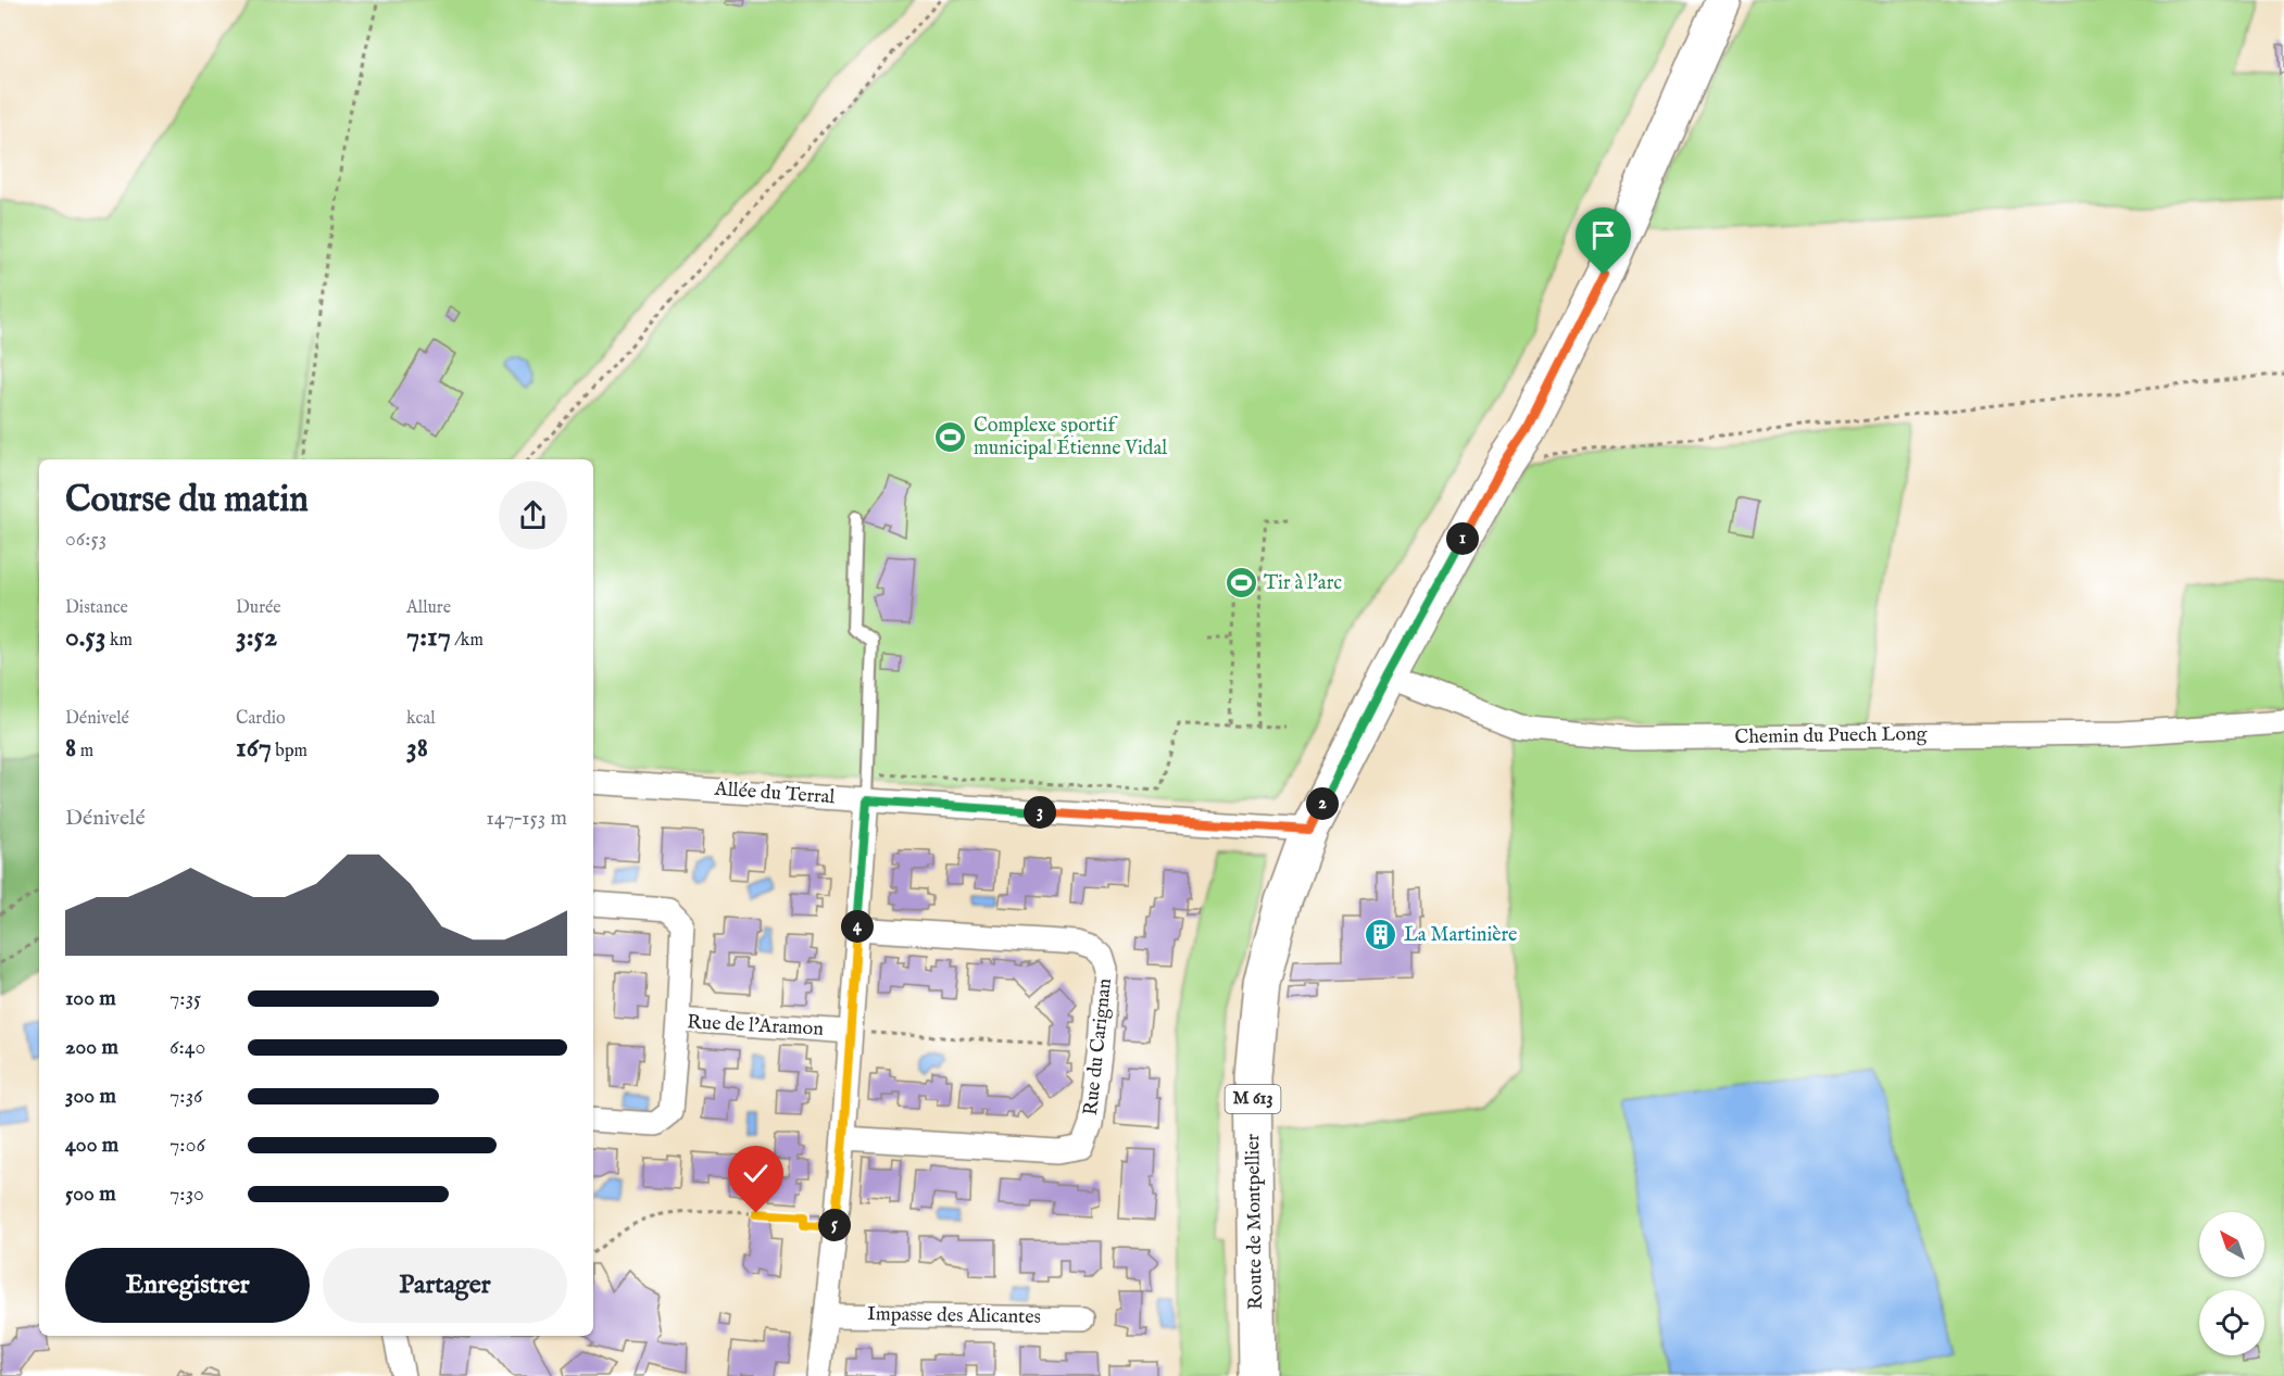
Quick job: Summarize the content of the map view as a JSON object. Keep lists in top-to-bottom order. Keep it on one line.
{"streets":{"main road":["M 613","Route de Montpellier"],"street":["Chemin du Puech Long","Allée du Terral","Rue de l'Aramon","Rue du Carignan","Impasse des Alicantes"]},"crossings":[["Chemin du Puech Long","Route de Montpellier"],["Allée du Terral","Route de Montpellier"]],"places":{"sports":["Complexe sportif municipal Étienne Vidal","Tir à l'arc"],"building":["La Martinière"]},"north":"top left","page":{"heading":["Course du matin","06:53"],"pins":["1","2","3","4","5"],"stats":[["Distance","0.53 km"],["Durée","3:52"],["Allure","7:17 /km"],["Dénivelé","8 m"],["Cardio","167 bpm"],["kcal","38"]],"chart":["Dénivelé","147–153 m"],"list":[{"name":"100 m","note":"7:35"},{"name":"200 m","note":"6:40"},{"name":"300 m","note":"7:36"},{"name":"400 m","note":"7:06"},{"name":"500 m","note":"7:30"}],"buttons":["Enregistrer","Partager"]}}
